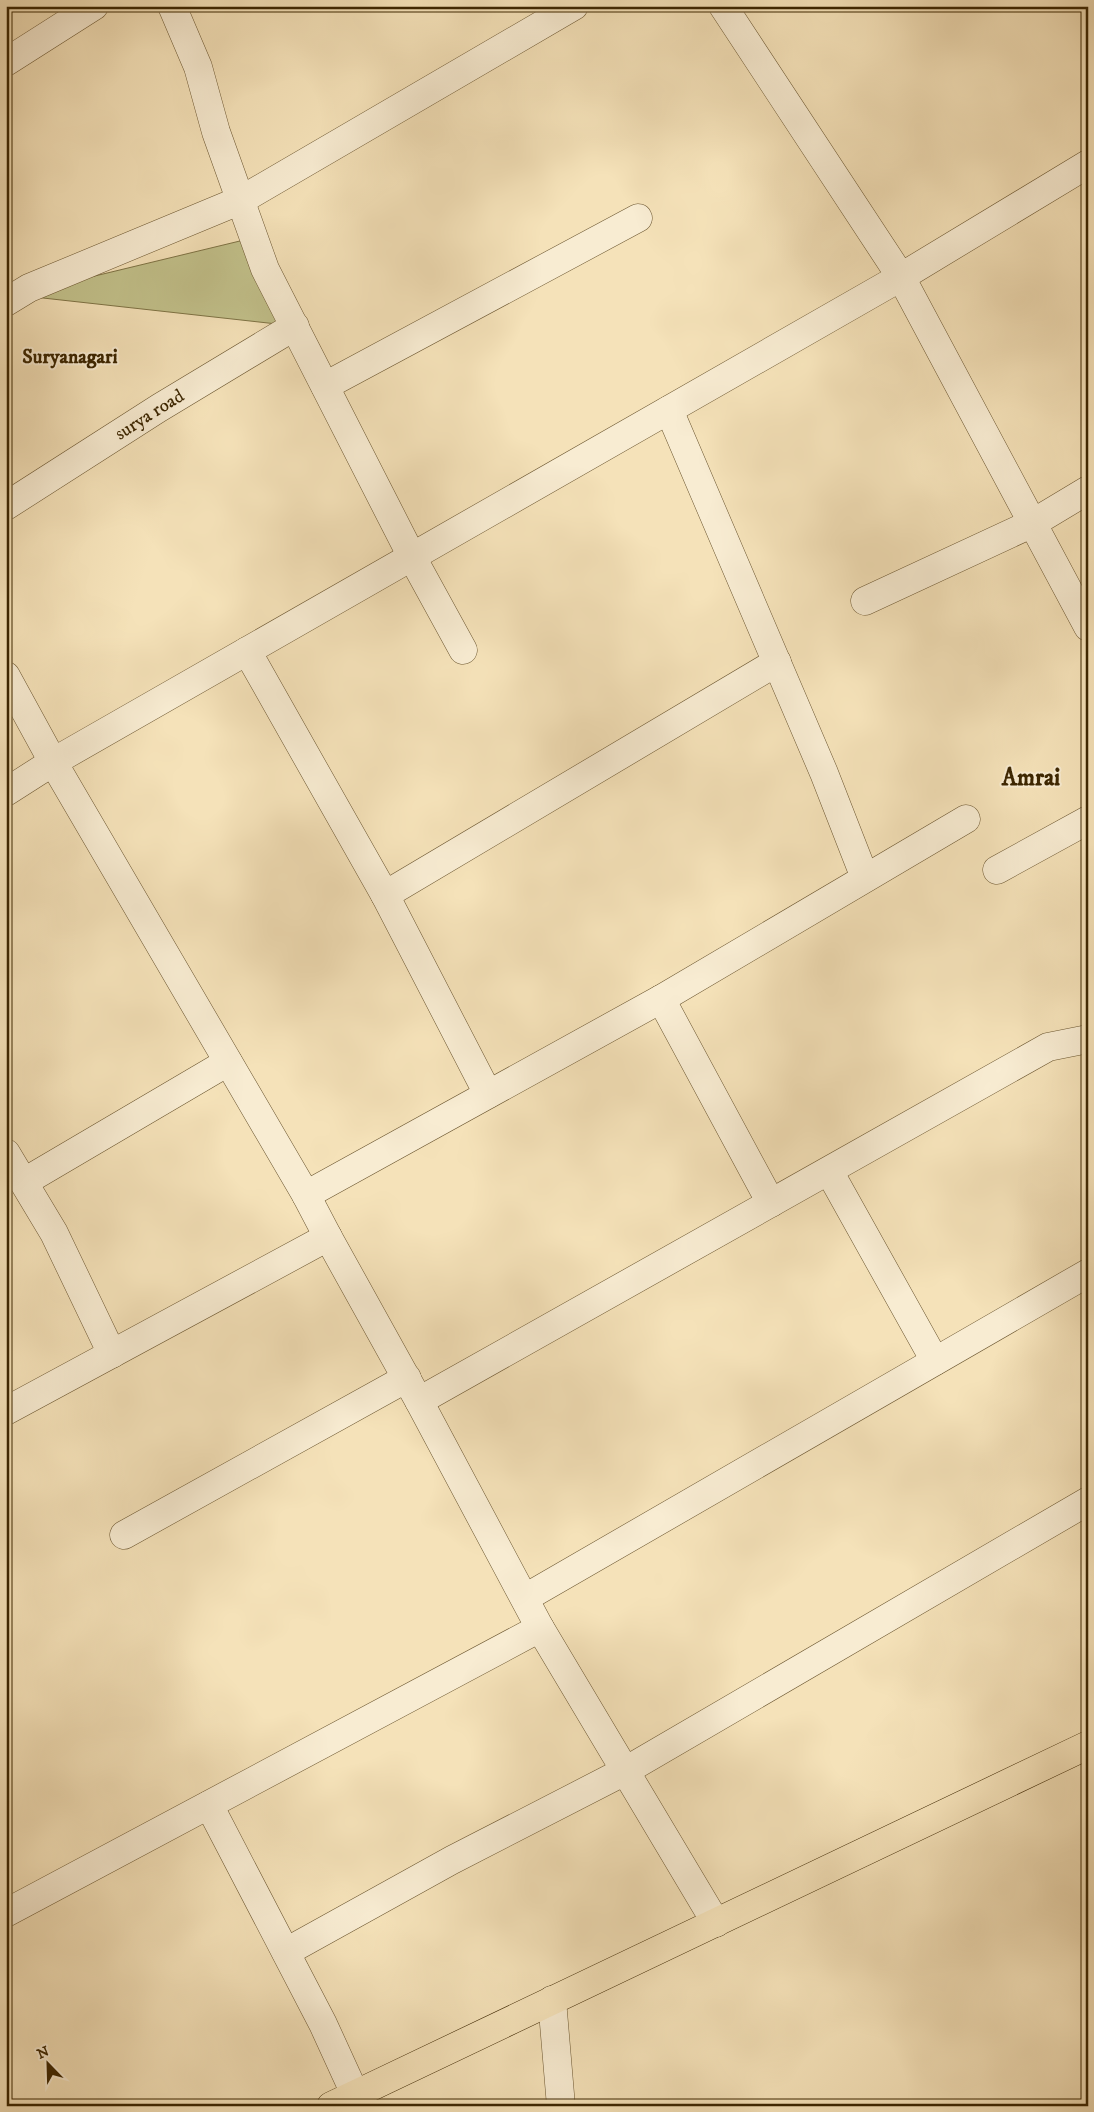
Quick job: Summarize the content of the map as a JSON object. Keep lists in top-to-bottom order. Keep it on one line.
{"streets":{"street":["surya road"]},"districts":["Suryanagari","Amrai"],"north":"top left"}
